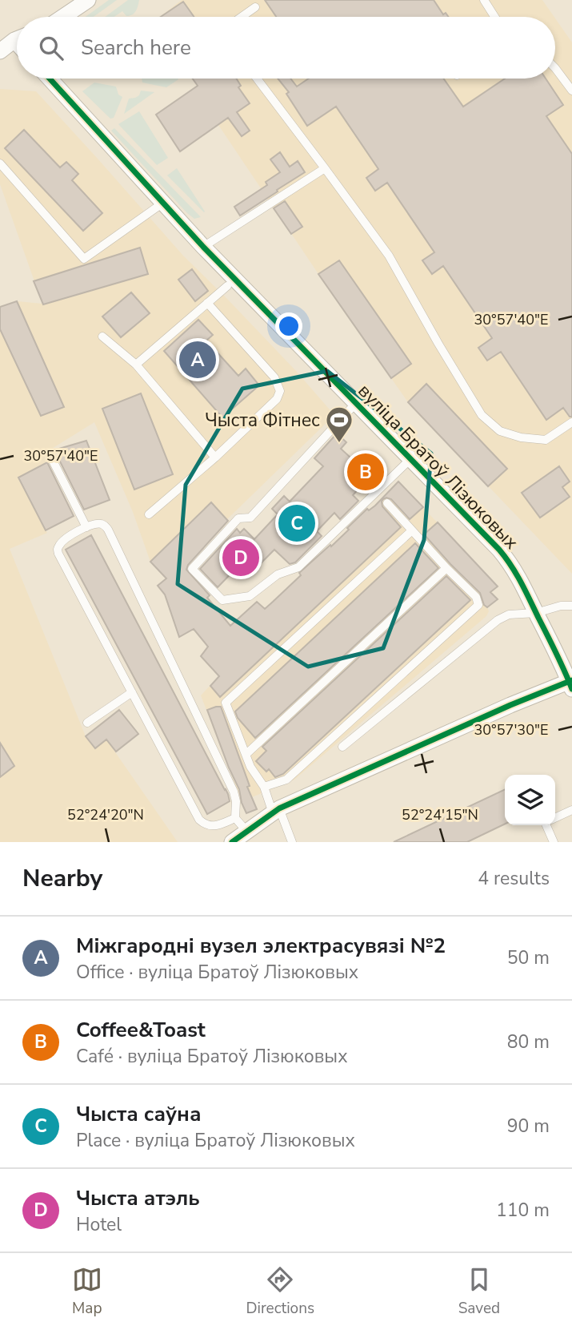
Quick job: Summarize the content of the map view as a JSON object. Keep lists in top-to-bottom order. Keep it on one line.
{"streets":{"street":["вуліца Братоў Лізюковых"]},"places":{"sports":["Чыста Фітнес"]},"page":{"search":"Search here","pins":["A","B","C","D"],"heading":["Nearby","4 results"],"list":[{"mark":"A","name":"Міжгародні вузел электрасувязі №2","note":"Office · вуліца Братоў Лізюковых","value":"50 m"},{"mark":"B","name":"Coffee&Toast","note":"Café · вуліца Братоў Лізюковых","value":"80 m"},{"mark":"C","name":"Чыста саўна","note":"Place · вуліца Братоў Лізюковых","value":"90 m"},{"mark":"D","name":"Чыста атэль","note":"Hotel","value":"110 m"}],"nav":["Map","Directions","Saved"]},"coordinates":["30°57'40\"E","30°57'30\"E","52°24'20\"N","52°24'15\"N"]}
